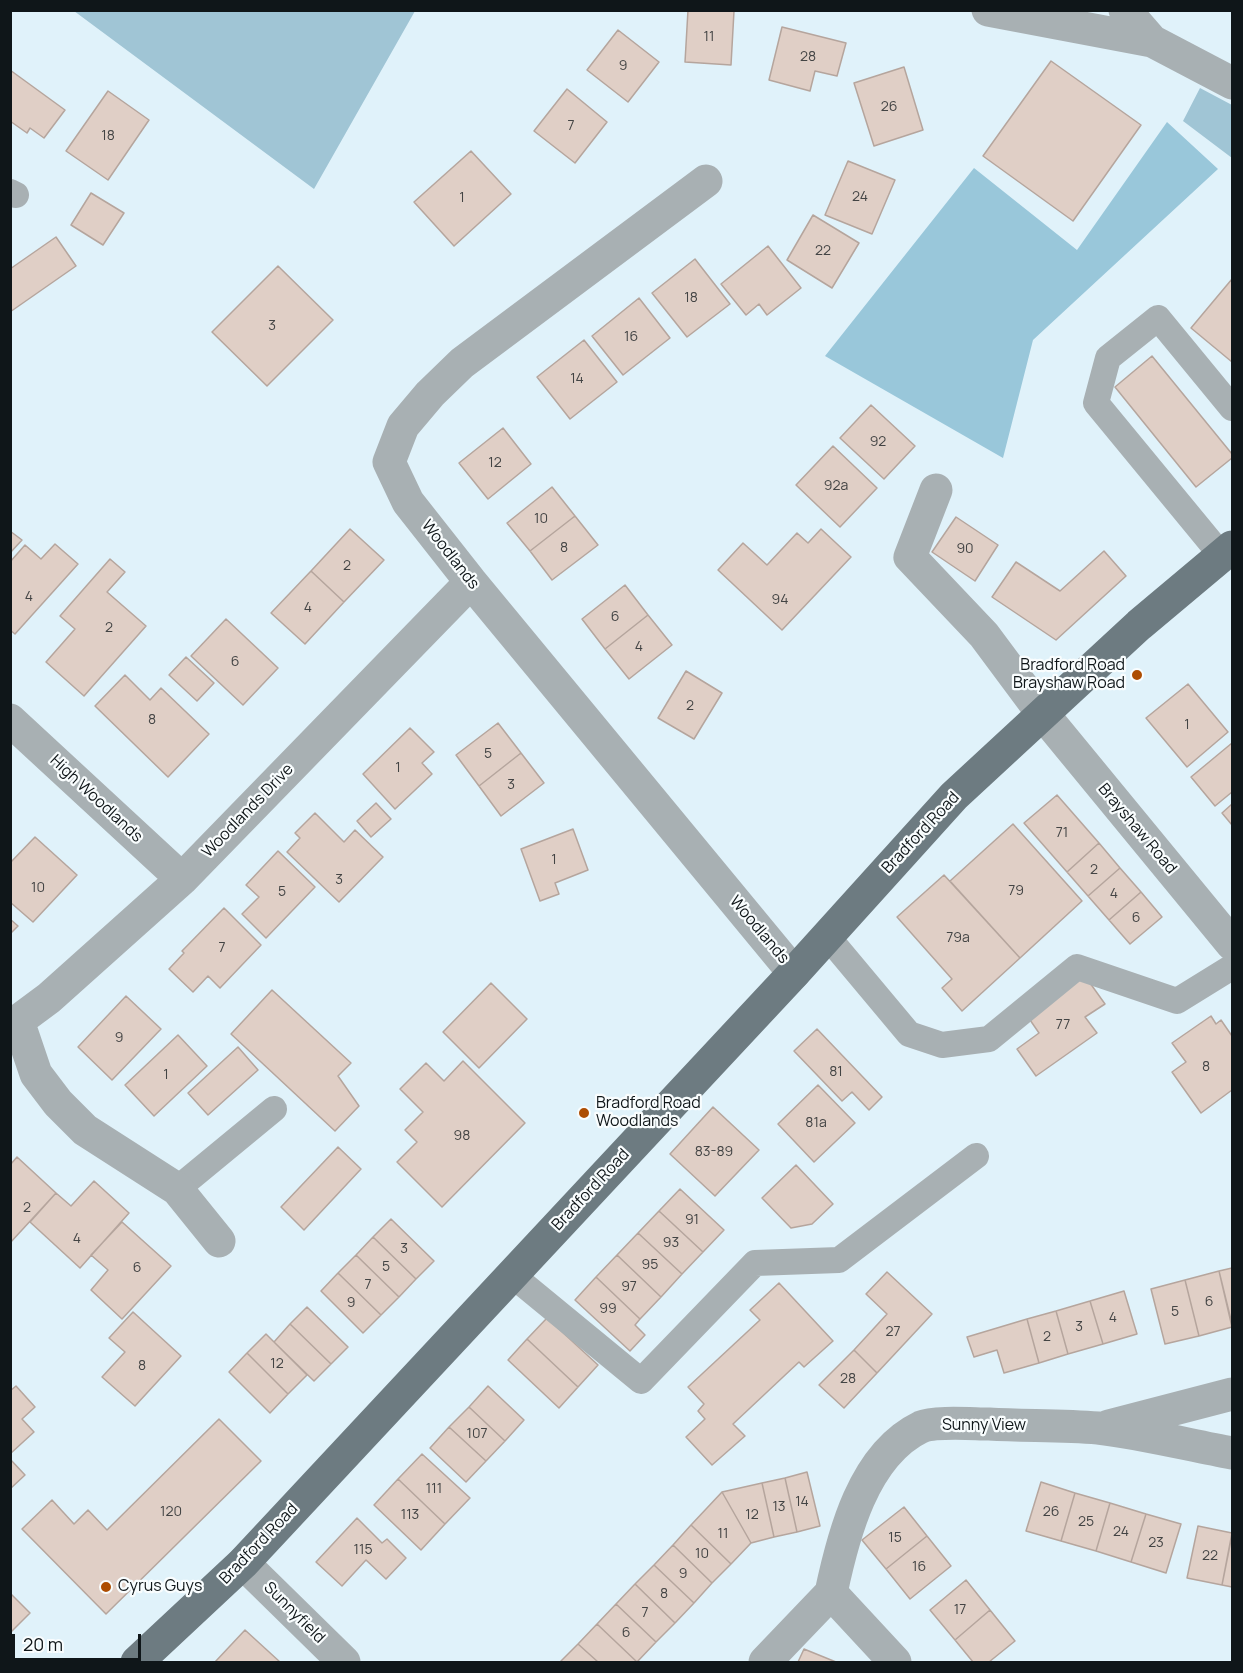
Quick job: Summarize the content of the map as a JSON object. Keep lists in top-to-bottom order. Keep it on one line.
{"streets":{"main road":["Bradford Road"],"street":["Woodlands","High Woodlands","Woodlands Drive","Brayshaw Road","Sunny View","Sunnyfield"]},"crossings":[["Woodlands","Woodlands Drive"],["Woodlands","Bradford Road"],["High Woodlands","Woodlands Drive"],["Brayshaw Road","Bradford Road"],["Bradford Road","Sunnyfield"]],"places":["Bradford Road Brayshaw Road","Bradford Road Woodlands","Cyrus Guys"],"house_numbers":["11","28","9","26","7","18","24","1","22","18","3","16","14","92","12","92a","10","8","90","2","4","94","4","6","2","4","6","2","8","1","5","1","3","71","1","2","3","10","79","5","4","6","79a","7","77","9","8","81","1","81a","98","83-89","2","91","4","93","3","95","5","6","7","97","6","9","99","5","4","3","27","2","12","8","28","107","111","14","13","120","26","113","12","25","24","11","15","23","115","10","22","16","9","8","17","7","6"],"scale_bar":"20 m"}
